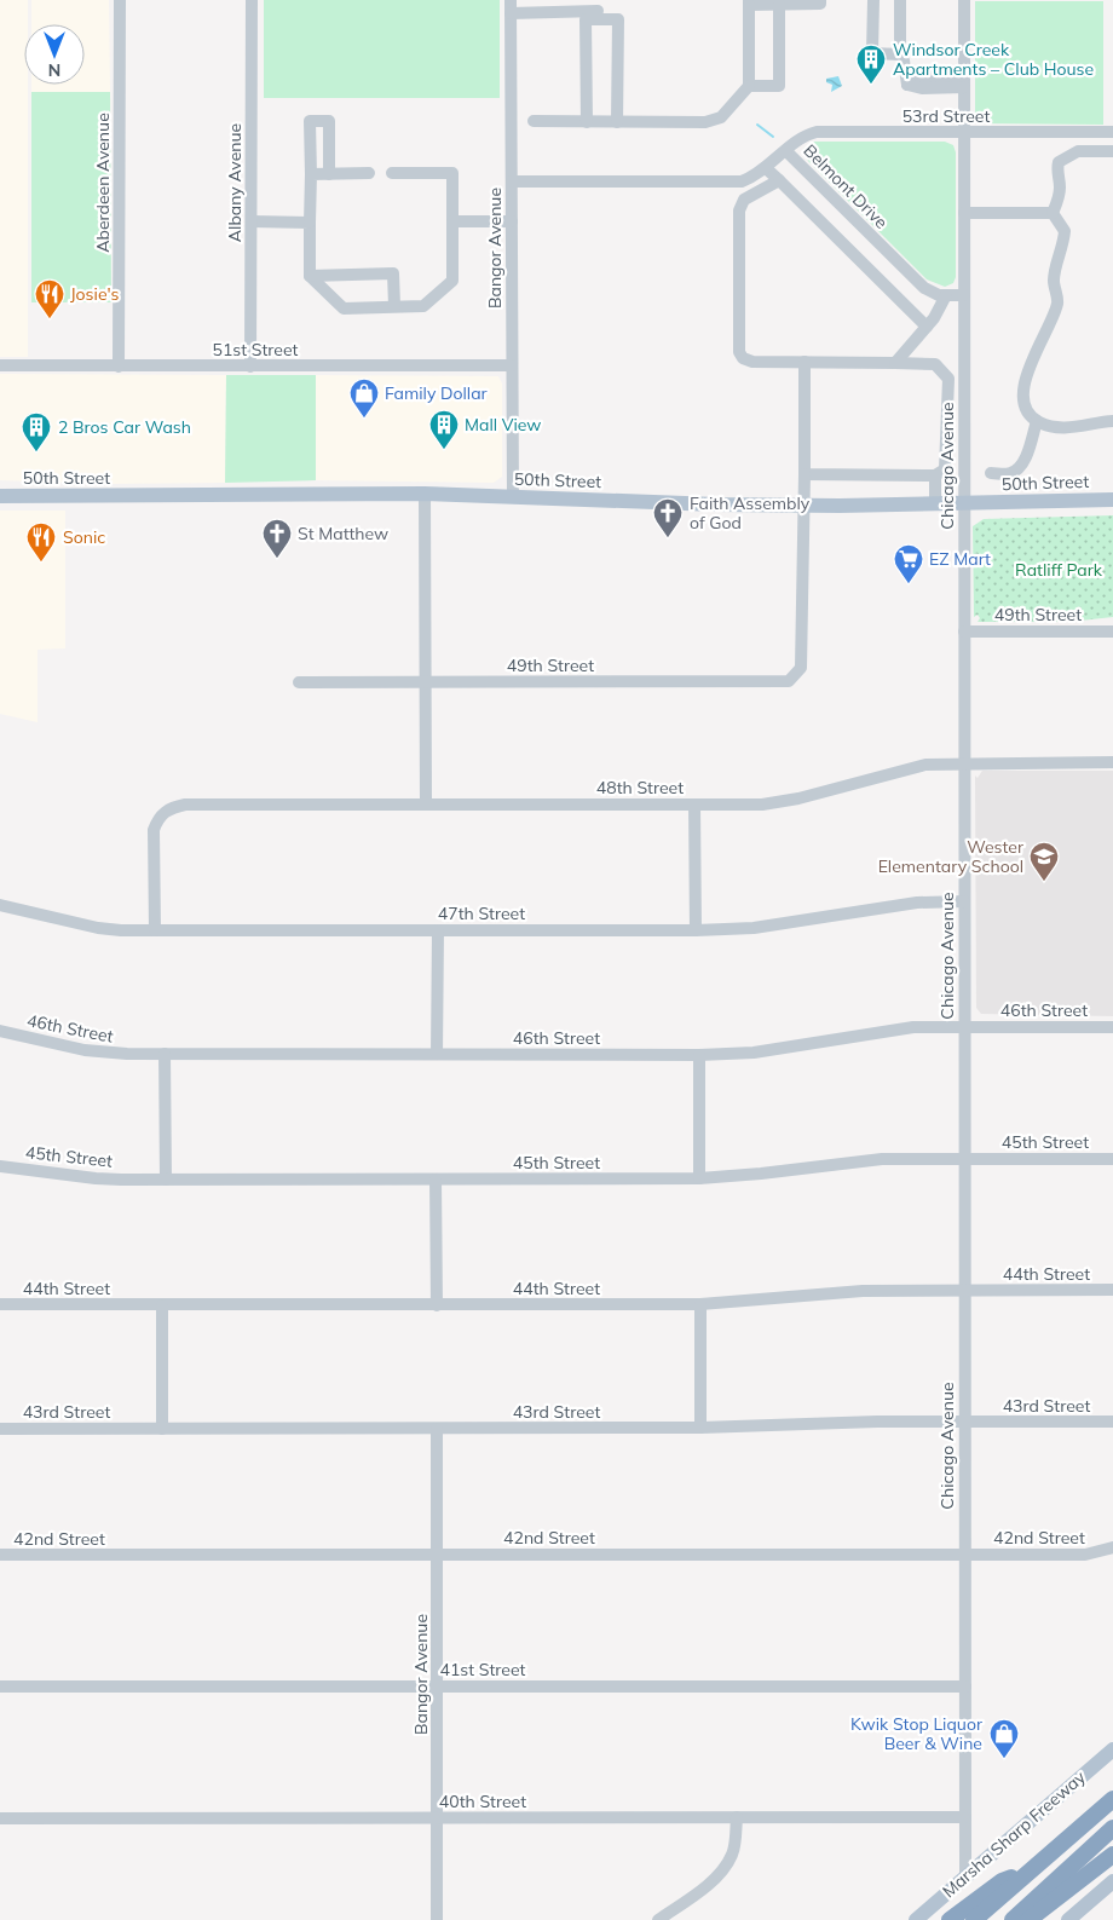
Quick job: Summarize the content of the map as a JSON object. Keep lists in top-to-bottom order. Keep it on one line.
{"streets":{"main road":["50th Street","Marsha Sharp Freeway"],"street":["53rd Street","Aberdeen Avenue","Albany Avenue","Belmont Drive","Bangor Avenue","51st Street","Chicago Avenue","49th Street","48th Street","47th Street","46th Street","45th Street","44th Street","43rd Street","42nd Street","41st Street","40th Street"]},"crossings":[["53rd Street","Belmont Drive"],["53rd Street","Chicago Avenue"],["Aberdeen Avenue","51st Street"],["Albany Avenue","51st Street"],["Belmont Drive","Bangor Avenue"],["Belmont Drive","Chicago Avenue"],["Bangor Avenue","51st Street"],["Bangor Avenue","50th Street"],["Bangor Avenue","43rd Street"],["Bangor Avenue","42nd Street"],["Bangor Avenue","41st Street"],["Bangor Avenue","40th Street"],["Chicago Avenue","50th Street"],["Chicago Avenue","49th Street"],["Chicago Avenue","48th Street"],["Chicago Avenue","47th Street"],["Chicago Avenue","46th Street"],["Chicago Avenue","45th Street"],["Chicago Avenue","44th Street"],["Chicago Avenue","43rd Street"],["Chicago Avenue","42nd Street"],["Chicago Avenue","41st Street"],["Chicago Avenue","40th Street"],["Chicago Avenue","Marsha Sharp Freeway"],["50th Street","49th Street"],["48th Street","47th Street"]],"parks":["Ratliff Park"],"places":{"building":["Windsor Creek Apartments – Club House","Mall View","2 Bros Car Wash"],"restaurant":["Josie's","Sonic"],"shop":["Family Dollar","Kwik Stop Liquor Beer & Wine"],"church":["Faith Assembly of God","St Matthew"],"supermarket":["EZ Mart"],"school or university":["Wester Elementary School"]},"north":"bottom"}
